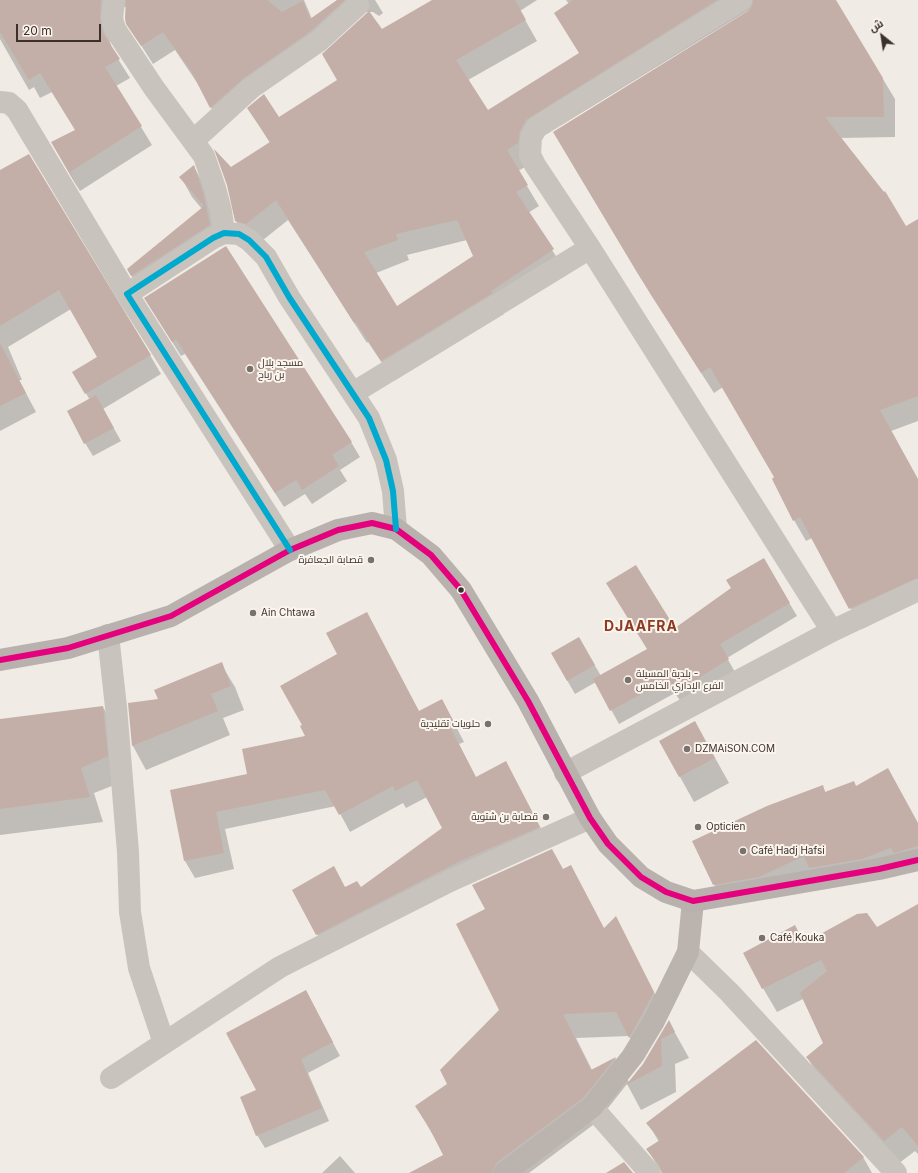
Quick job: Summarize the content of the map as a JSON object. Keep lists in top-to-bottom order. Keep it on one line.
{"districts":["DJAAFRA"],"places":["مسجد بلال بن رباح","قصابة الجعافرة","Ain Chtawa","بلدية المسيلة - الفرع الإداري الخامس","حلويات تقليدية","DZMAiSON.COM","قصابة بن شتوية","Opticien","Café Hadj Hafsi","Café Kouka"],"scale_bar":"20 m","north":"top left"}
